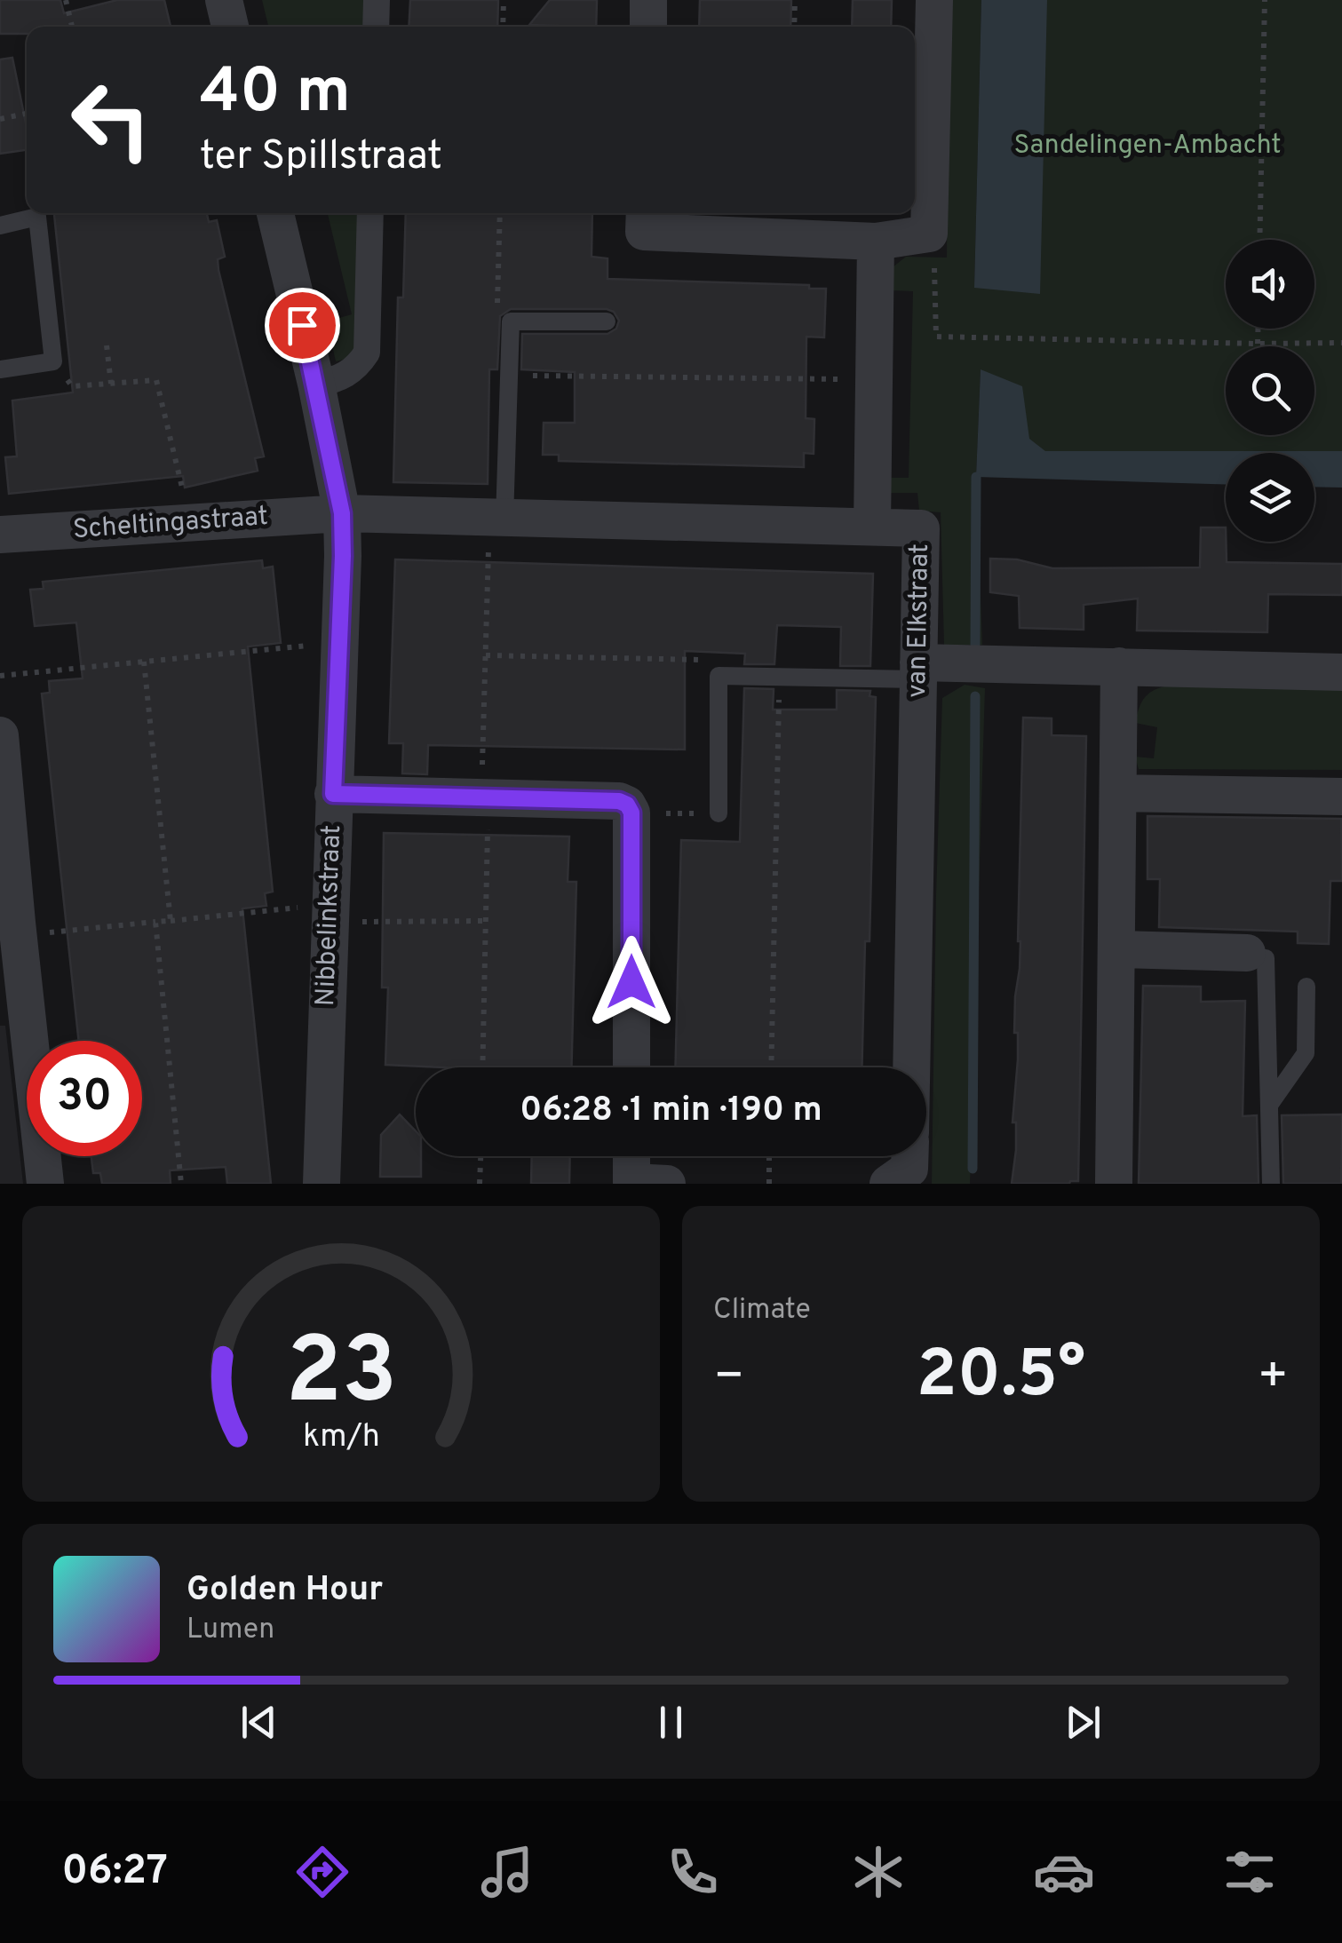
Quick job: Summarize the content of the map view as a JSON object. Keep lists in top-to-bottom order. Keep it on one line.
{"streets":{"street":["Scheltingastraat","van Elkstraat","Nibbelinkstraat"]},"crossings":[["Scheltingastraat","van Elkstraat"],["Scheltingastraat","Nibbelinkstraat"],["van Elkstraat","Nibbelinkstraat"]],"parks":["Sandelingen-Ambacht"],"page":{"turn":["40 m","ter Spillstraat"],"limit":"30","trip":"06:28 · 1 min · 190 m","tile":"Climate","heat":["−","20.5°","+"],"song":["Golden Hour","Lumen"],"tabs":"06:27","gauge":["23","km/h"]}}
